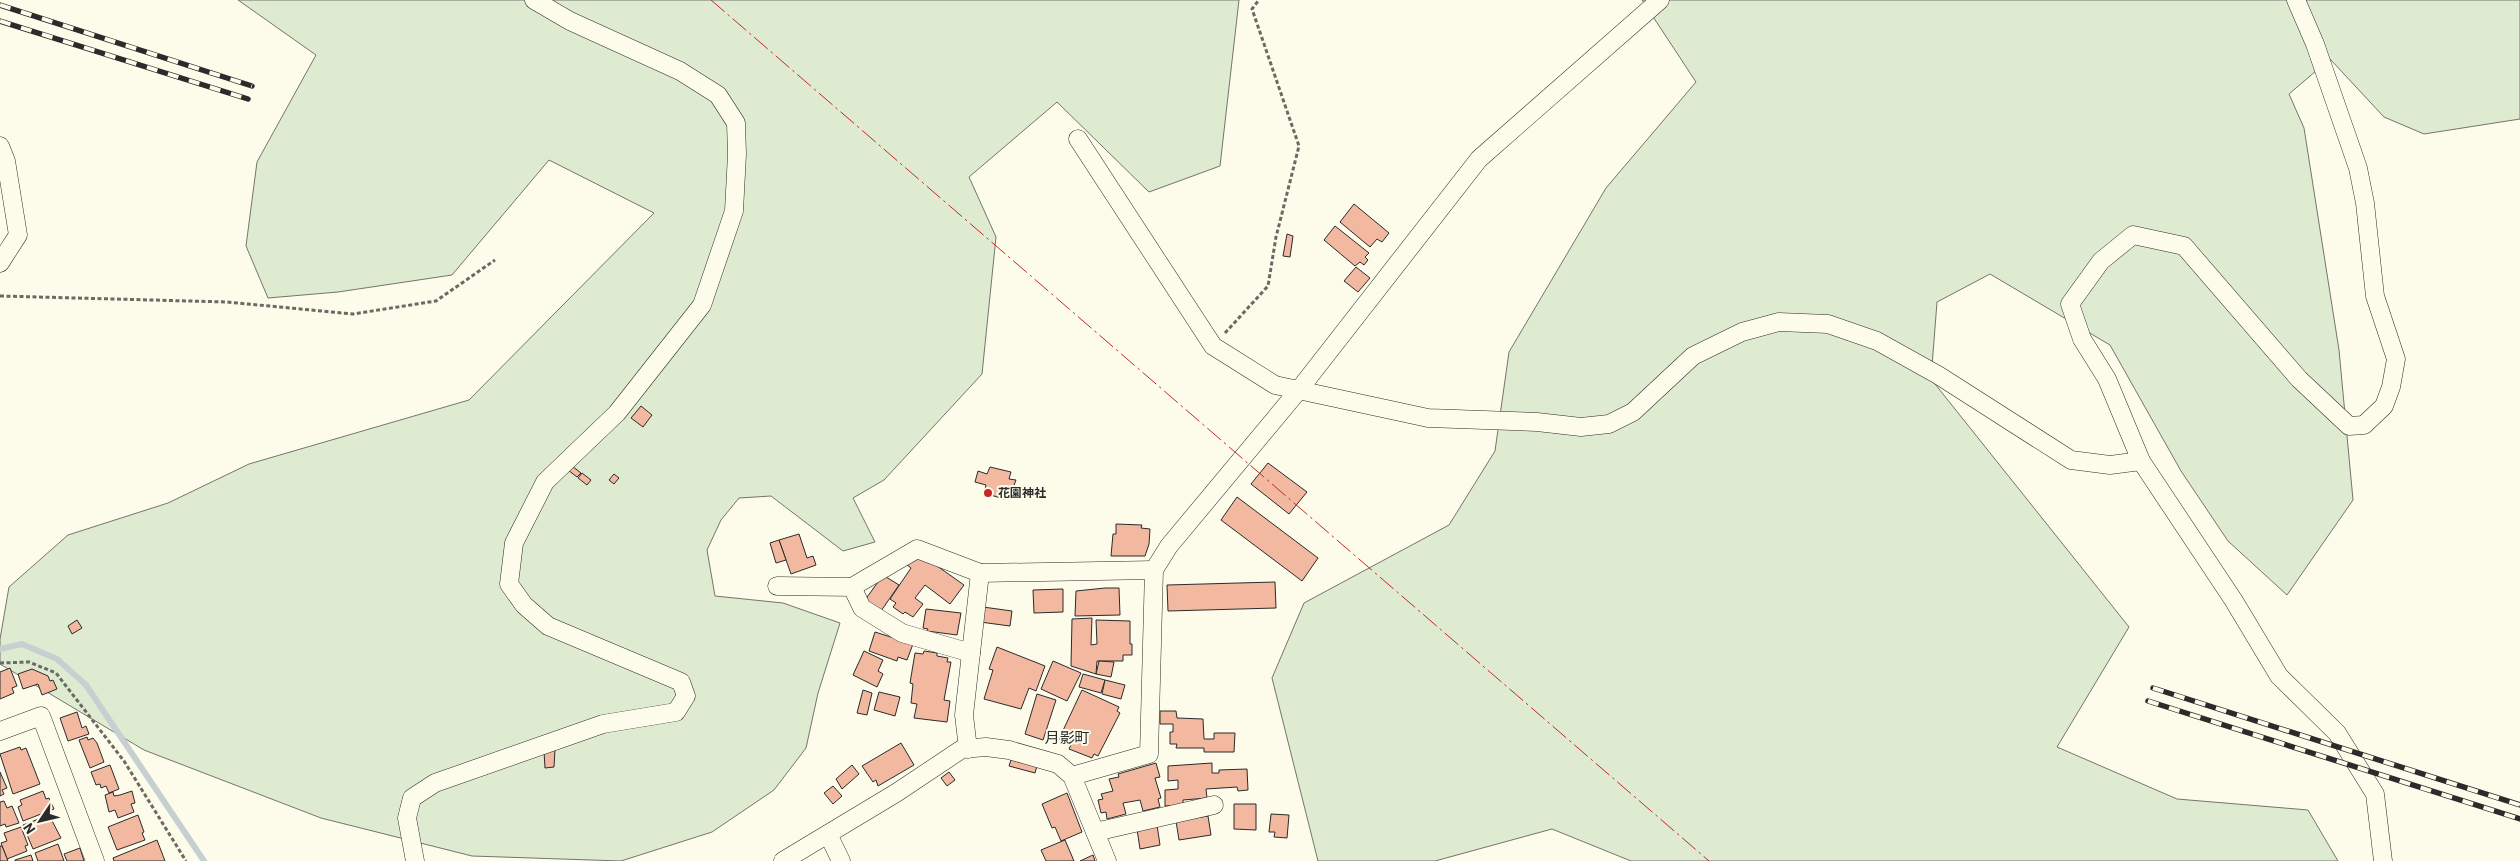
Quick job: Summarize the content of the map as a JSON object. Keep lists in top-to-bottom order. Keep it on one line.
{"districts":["月影町"],"places":["花園神社"],"north":"bottom left"}
